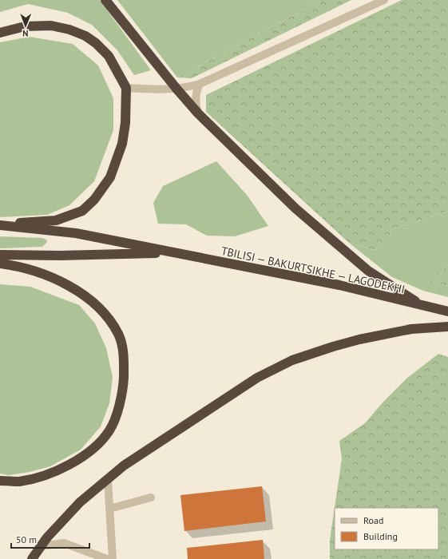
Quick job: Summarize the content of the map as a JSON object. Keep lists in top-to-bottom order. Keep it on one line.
{"streets":{"highway":["TBILISI — BAKURTSIKHE — LAGODEKHI"]},"legend":["Road","Building"],"scale_bar":"50 m","north":"bottom"}
